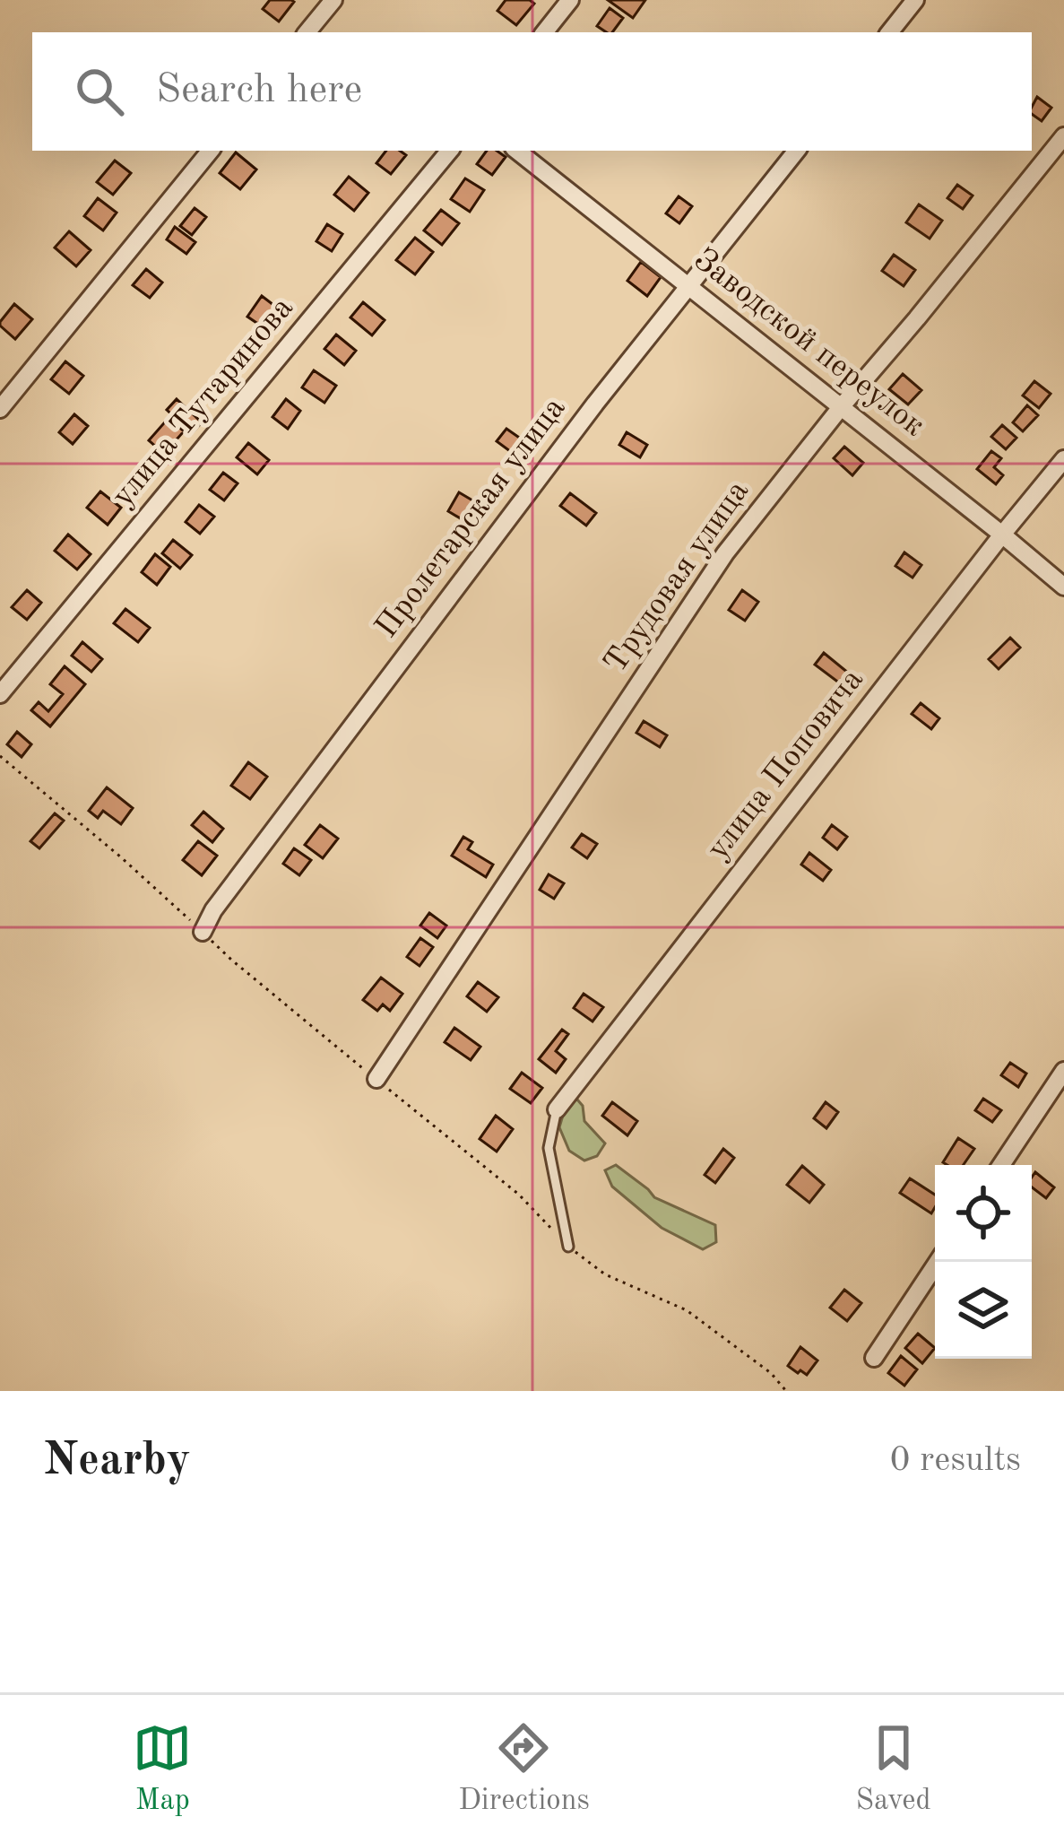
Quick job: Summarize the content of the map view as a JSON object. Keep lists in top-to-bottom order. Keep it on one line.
{"streets":{"street":["Заводской переулок","улица Тутаринова","Пролетарская улица","Трудовая улица","улица Поповича"]},"crossings":[["Заводской переулок","Пролетарская улица"],["Заводской переулок","Трудовая улица"],["Заводской переулок","улица Поповича"]],"page":{"search":"Search here","heading":["Nearby","0 results"],"nav":["Map","Directions","Saved"]}}
